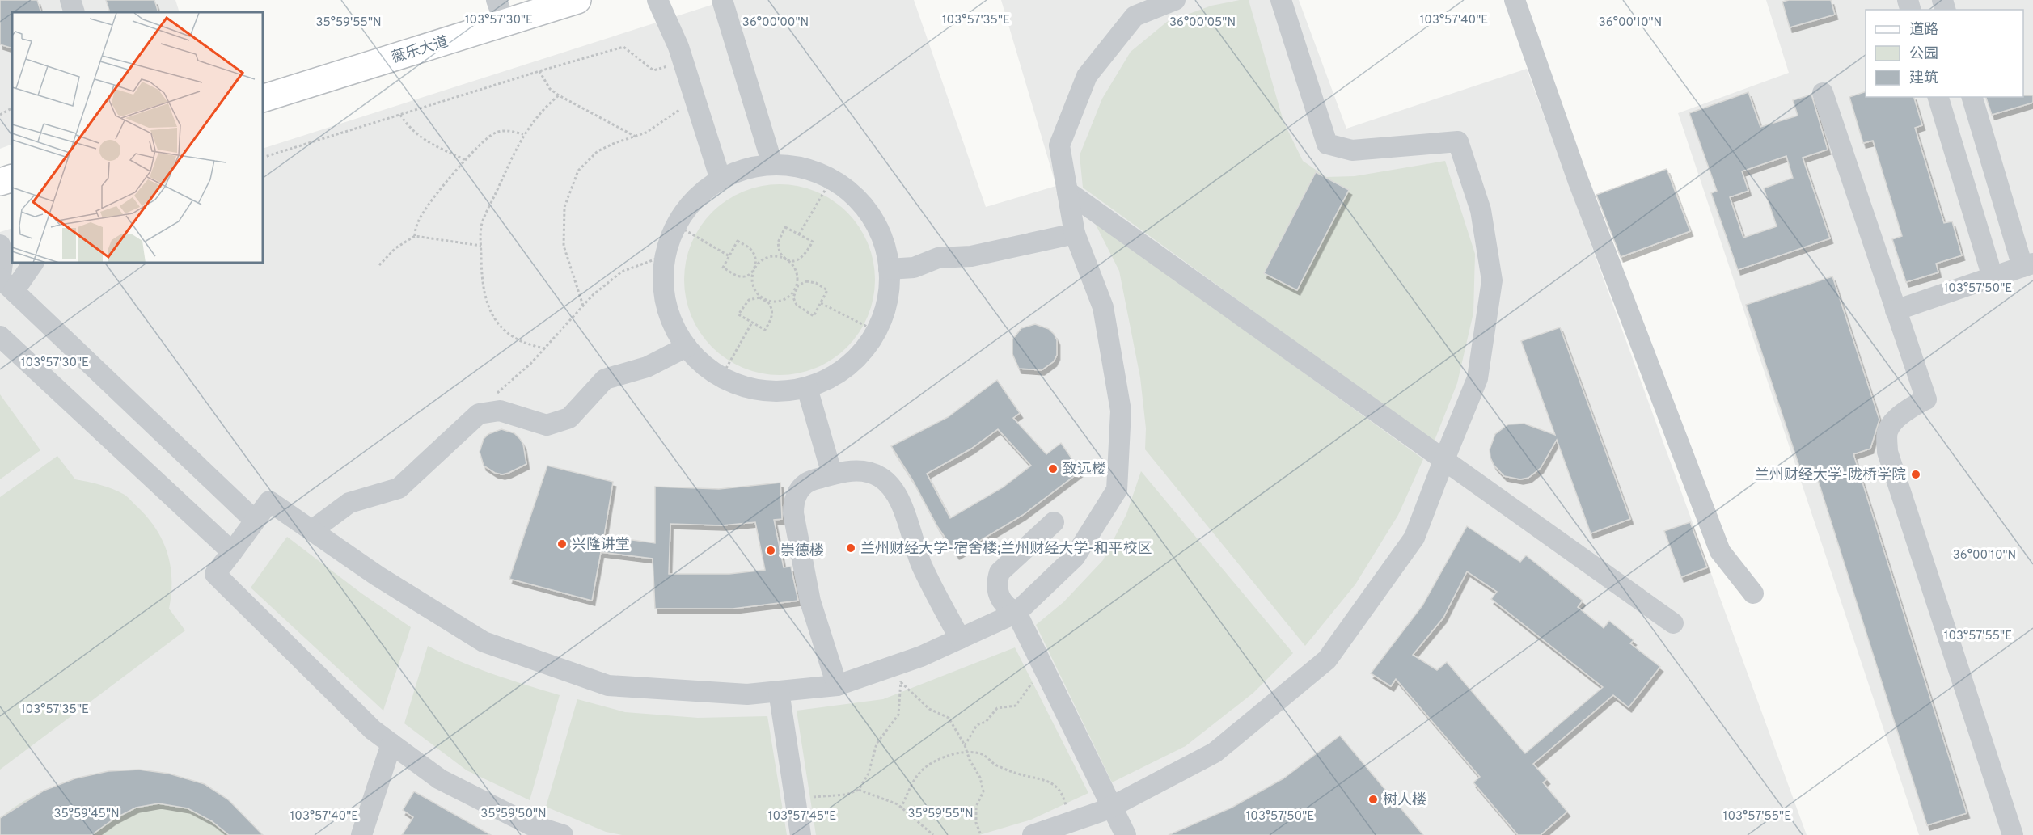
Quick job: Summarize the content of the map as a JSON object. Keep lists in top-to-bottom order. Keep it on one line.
{"streets":{"main road":["薇乐大道"]},"places":["致远楼","兰州财经大学-陇桥学院","兴隆讲堂","兰州财经大学-宿舍楼;兰州财经大学-和平校区","崇德楼","树人楼"],"legend":["道路","公园","建筑"],"coordinates":["103°57'30\"E","103°57'35\"E","103°57'40\"E","35°59'55\"N","36°00'00\"N","36°00'05\"N","36°00'10\"N","103°57'50\"E","103°57'55\"E","35°59'45\"N","35°59'50\"N","103°57'45\"E"]}
